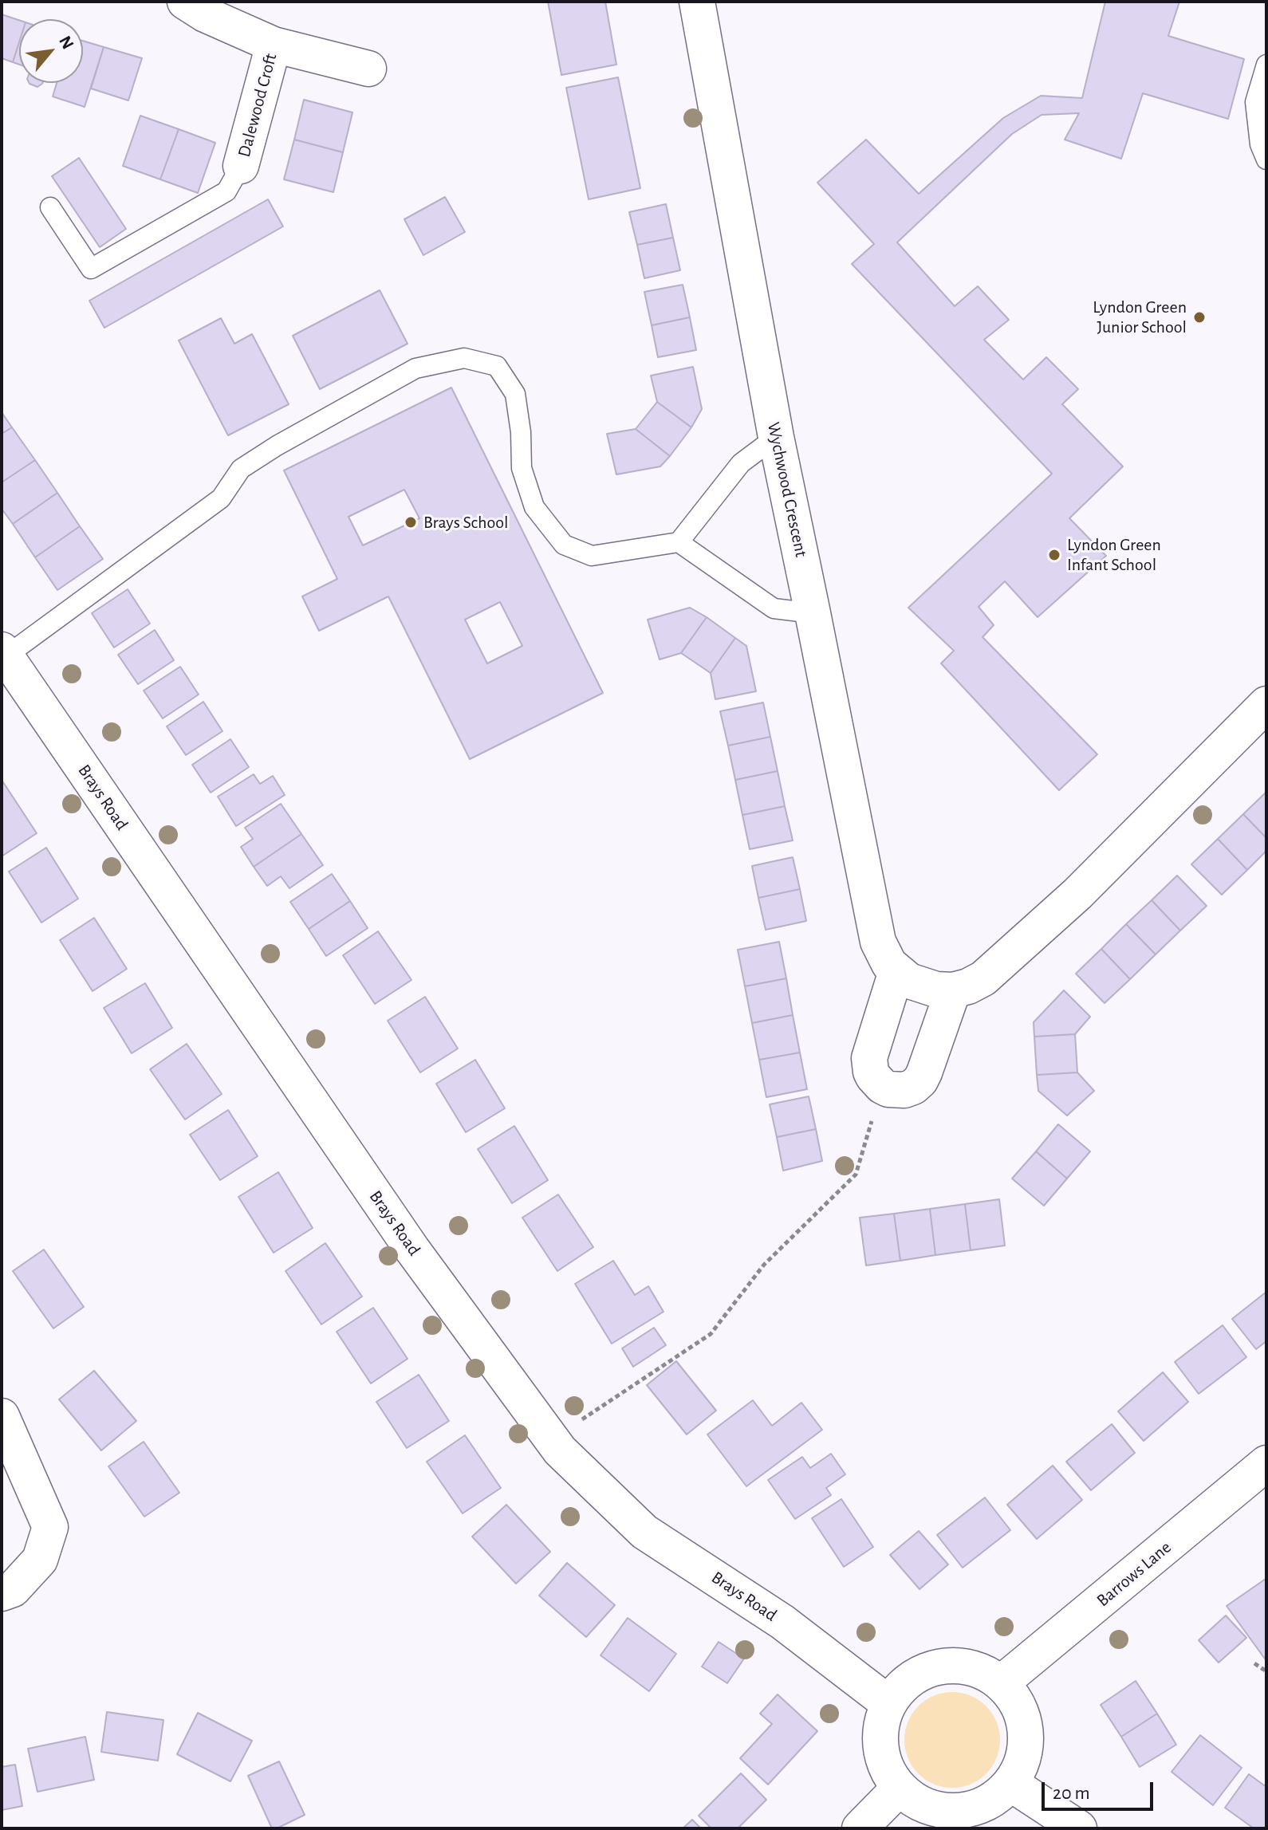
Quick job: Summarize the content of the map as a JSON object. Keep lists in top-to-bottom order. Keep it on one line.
{"streets":{"street":["Dalewood Croft","Wychwood Crescent","Brays Road","Barrows Lane"]},"crossings":[["Brays Road","Barrows Lane"]],"places":["Lyndon Green Junior School","Brays School","Lyndon Green Infant School"],"scale_bar":"20 m","north":"top right"}
